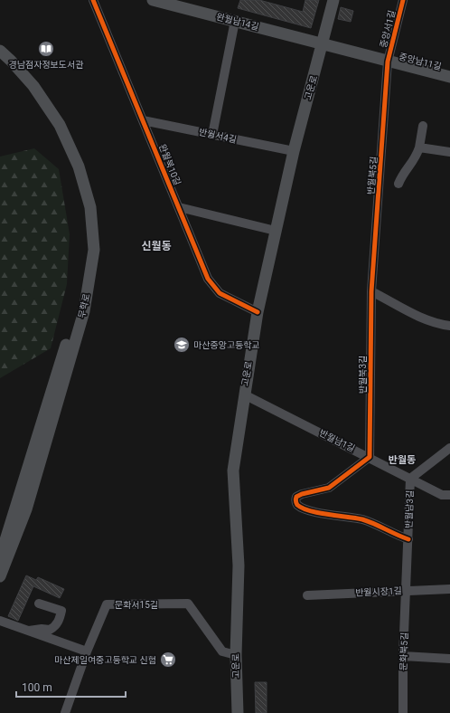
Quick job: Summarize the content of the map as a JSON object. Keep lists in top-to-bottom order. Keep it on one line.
{"streets":{"main road":["완월남14길","중앙남11길","고운로","무학로"],"street":["중앙서1길","반월서4길","완월북10길","반월북5길","반월북3길","반월남1길","반월남3길","반월시장1길","문화서15길","문화북5길"]},"crossings":[["완월남14길","중앙남11길"],["완월남14길","고운로"],["중앙서1길","중앙남11길"],["중앙서1길","반월북5길"],["중앙남11길","고운로"],["중앙남11길","반월북5길"],["고운로","반월서4길"],["고운로","완월북10길"],["고운로","반월남1길"],["고운로","문화서15길"],["반월서4길","완월북10길"],["반월북5길","반월북3길"],["반월북3길","반월남1길"],["반월남1길","반월남3길"],["반월남3길","반월시장1길"],["반월남3길","문화북5길"],["반월시장1길","문화북5길"]],"districts":["신월동","반월동"],"places":{"library":["경남점자정보도서관"],"school or university":["마산중앙고등학교"],"supermarket":["마산제일여중고등학교 신협"]},"scale_bar":"100 m"}
